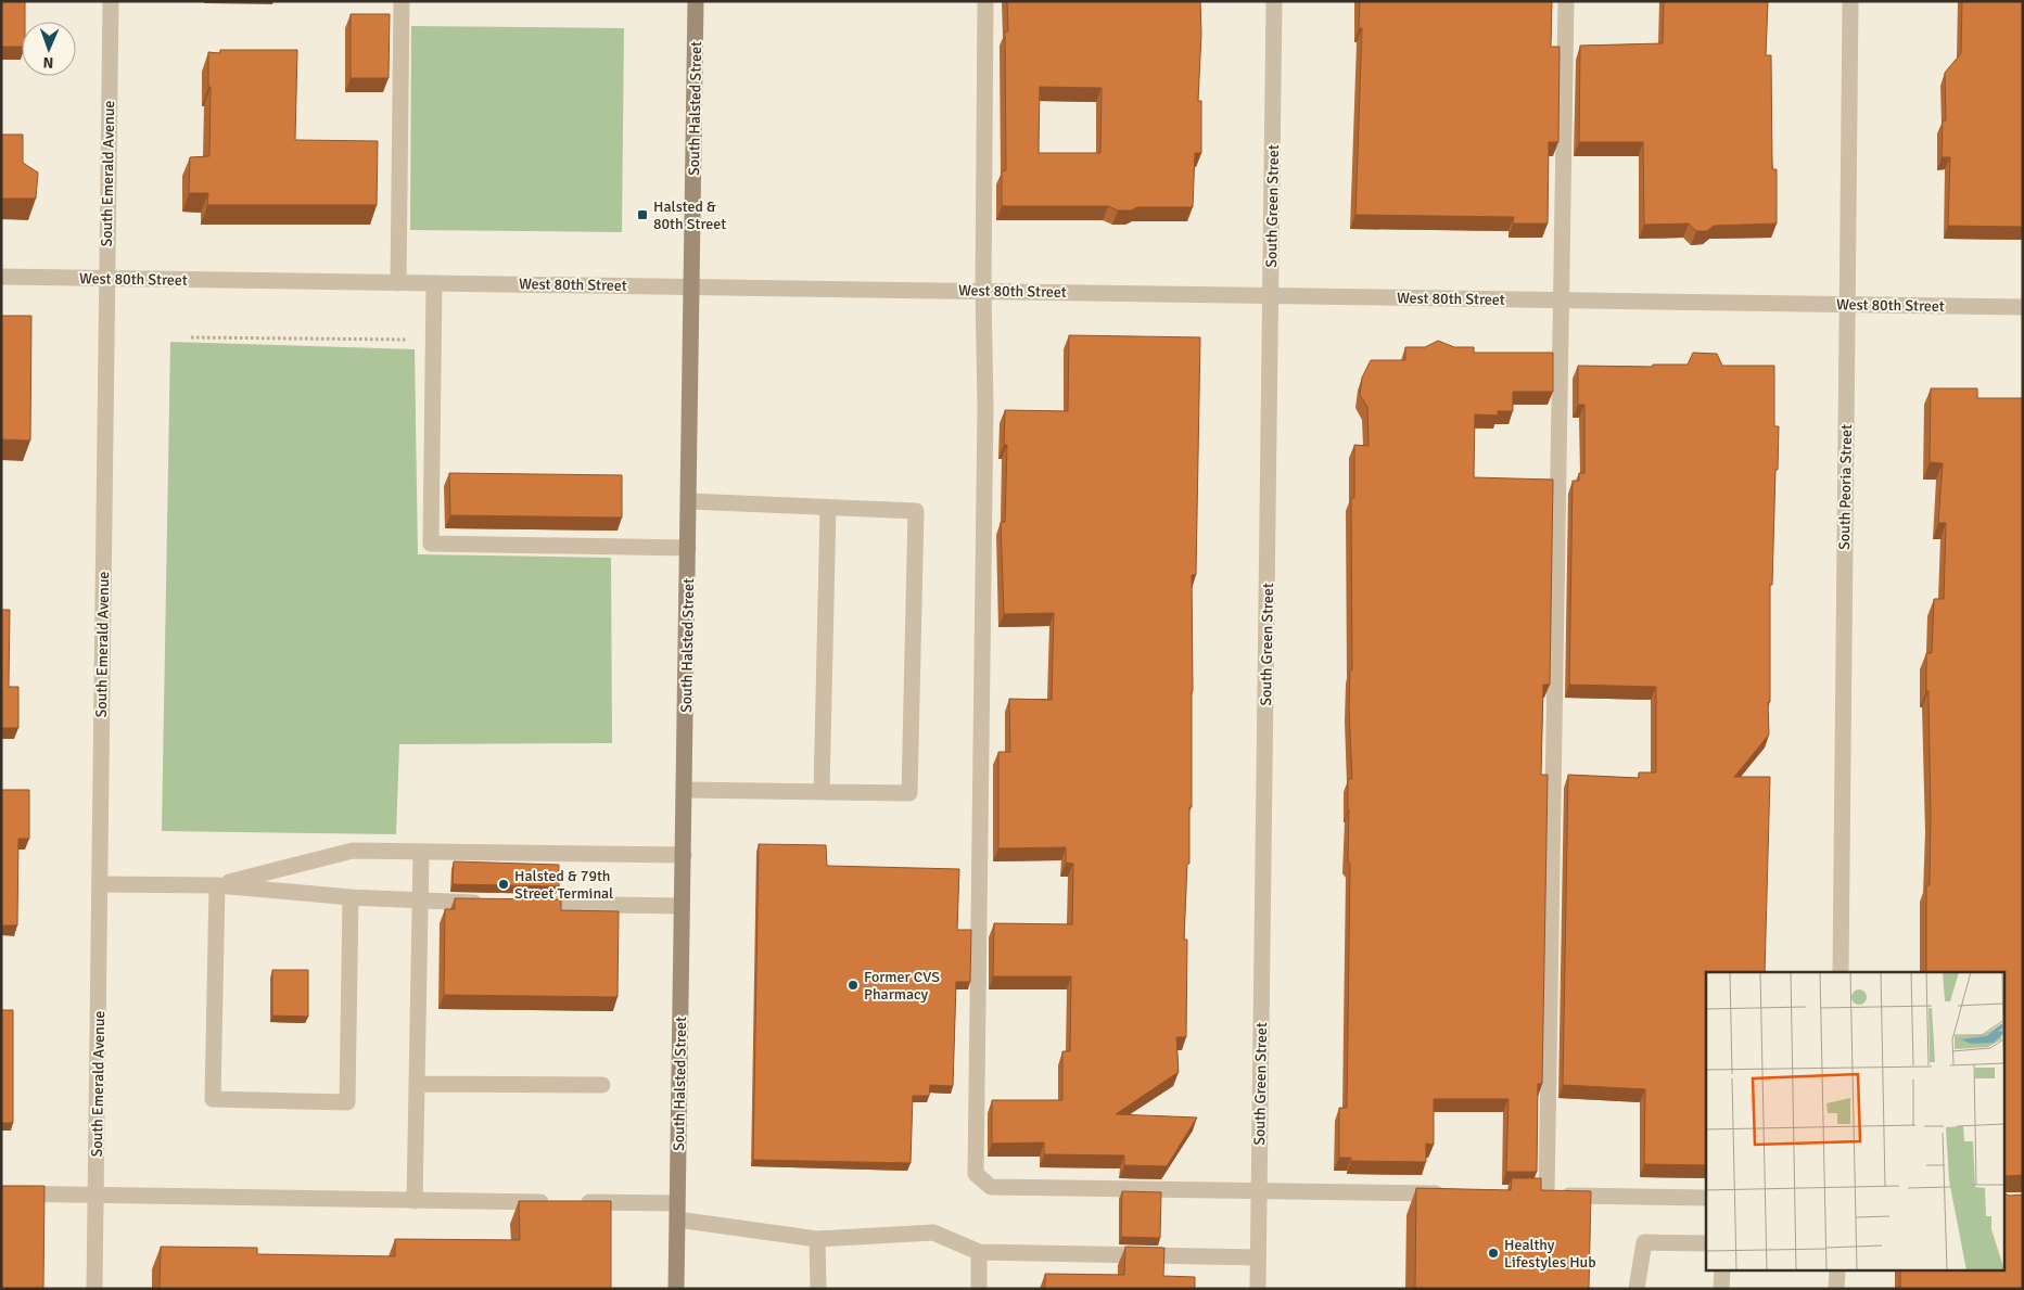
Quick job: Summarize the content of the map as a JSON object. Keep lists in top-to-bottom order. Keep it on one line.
{"streets":{"main road":["South Halsted Street"],"street":["South Emerald Avenue","South Green Street","West 80th Street","South Peoria Street"]},"crossings":[["South Halsted Street","West 80th Street"],["South Emerald Avenue","West 80th Street"],["South Green Street","West 80th Street"],["West 80th Street","South Peoria Street"]],"places":{"transit":["Halsted & 80th Street"],"other":["Halsted & 79th Street Terminal","Former CVS Pharmacy","Healthy Lifestyles Hub"]},"north":"bottom"}
